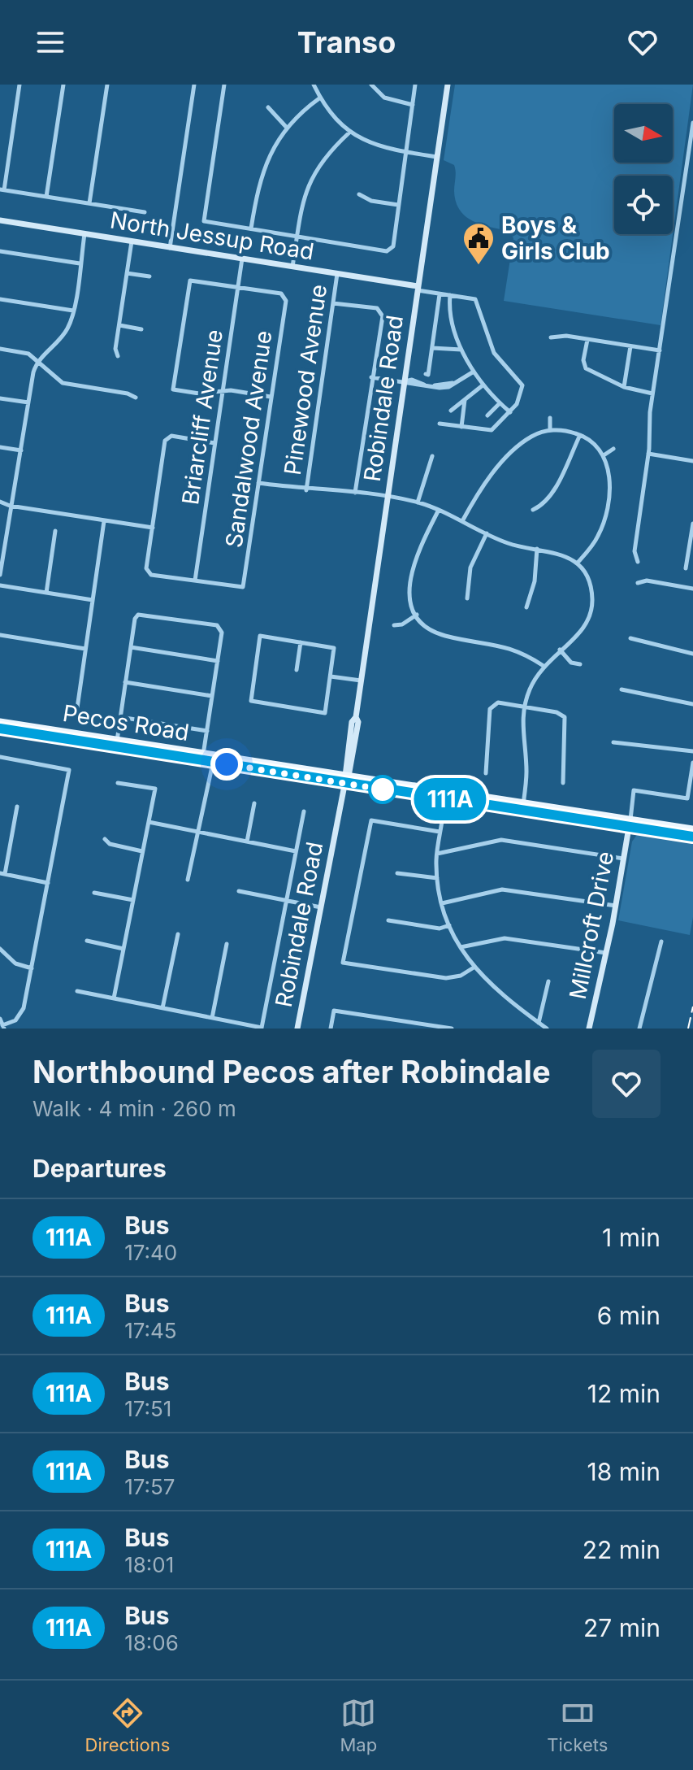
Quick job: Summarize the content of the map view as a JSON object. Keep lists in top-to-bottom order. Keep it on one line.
{"streets":{"main road":["Pecos Road"],"street":["North Jessup Road","Pinewood Avenue","Robindale Road","Briarcliff Avenue","Sandalwood Avenue","Millcroft Drive"]},"crossings":[["North Jessup Road","Pinewood Avenue"],["North Jessup Road","Robindale Road"],["North Jessup Road","Briarcliff Avenue"],["Robindale Road","Pecos Road"],["Briarcliff Avenue","Sandalwood Avenue"],["Pecos Road","Millcroft Drive"]],"places":{"public building":["Boys & Girls Club"]},"lines":["bus line 111A"],"north":"right","page":{"header":"Transo","on_map":"111A","heading":[["Northbound Pecos after Robindale","Walk · 4 min · 260 m"],"Departures"],"list":[{"mark":"111A","name":"Bus","note":"17:40","value":"1 min"},{"mark":"111A","name":"Bus","note":"17:45","value":"6 min"},{"mark":"111A","name":"Bus","note":"17:51","value":"12 min"},{"mark":"111A","name":"Bus","note":"17:57","value":"18 min"},{"mark":"111A","name":"Bus","note":"18:01","value":"22 min"},{"mark":"111A","name":"Bus","note":"18:06","value":"27 min"}],"tabs":["Directions","Map","Tickets"]}}
